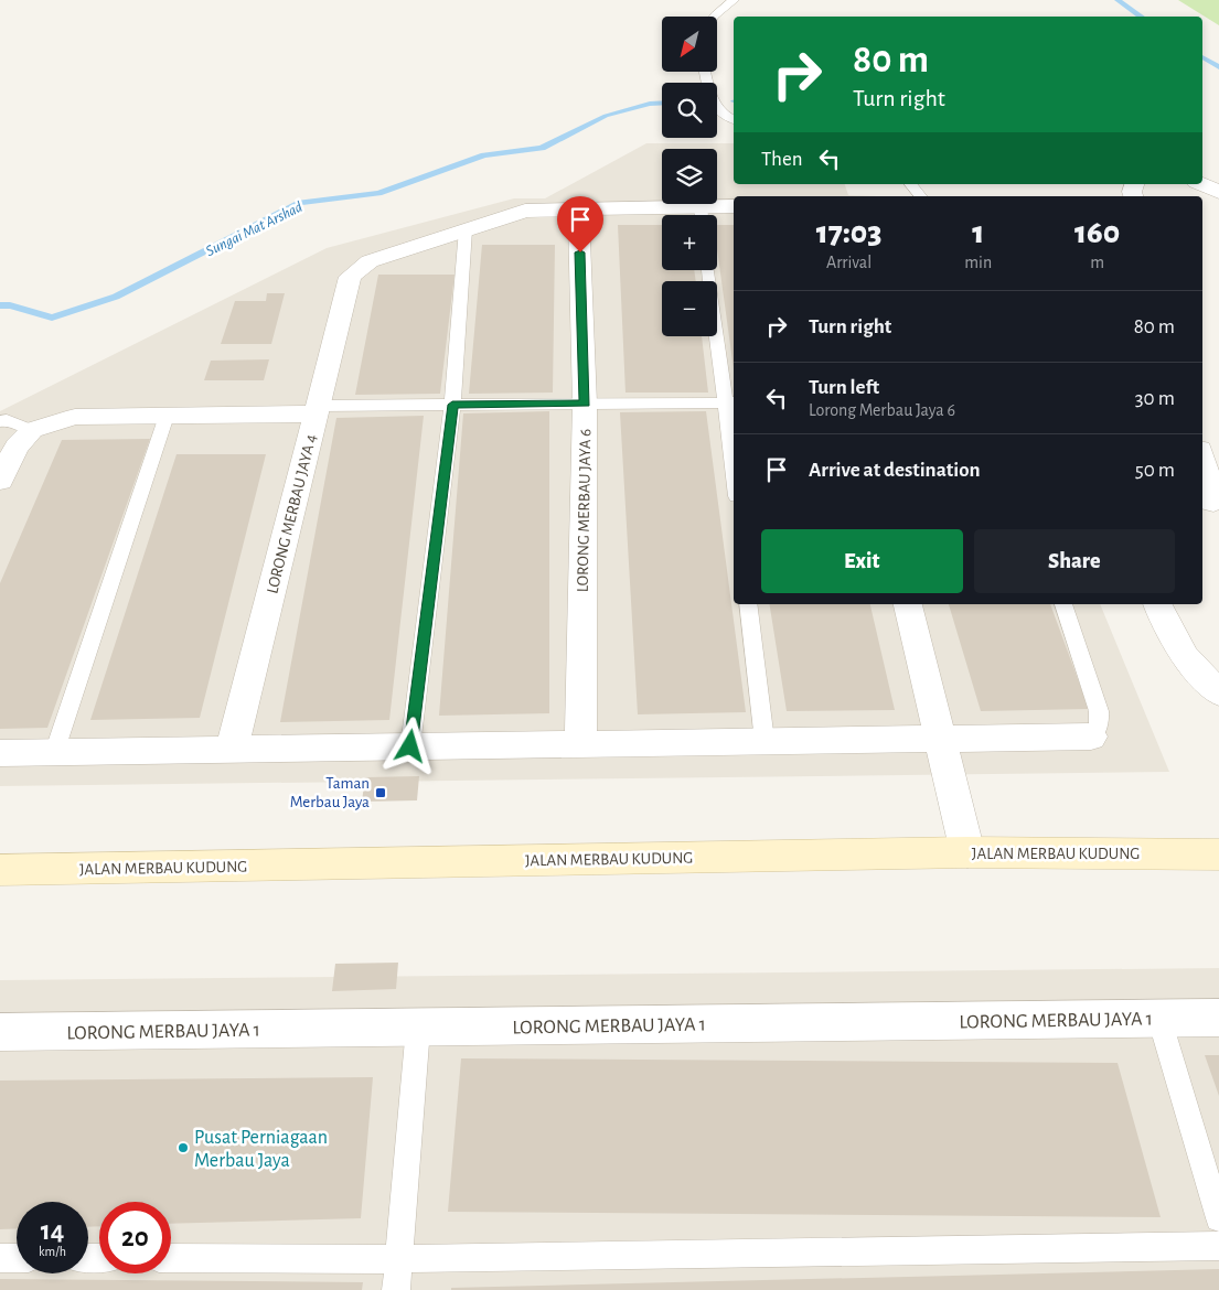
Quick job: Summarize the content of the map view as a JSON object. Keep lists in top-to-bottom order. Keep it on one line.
{"streets":{"main road":["JALAN MERBAU KUDUNG"],"street":["LORONG MERBAU JAYA 6","LORONG MERBAU JAYA 4","LORONG MERBAU JAYA 1"]},"water":["Sungai Mat Arshad"],"places":{"transit":["Taman Merbau Jaya"],"other":["Pusat Perniagaan Merbau Jaya"]},"north":"bottom left","page":{"map_buttons":["+","−"],"turn":["80 m","Turn right"],"then":"Then","eta":["17:03","Arrival","1","min","160","m"],"list":[{"name":"Turn right","value":"80 m"},{"name":"Turn left","note":"Lorong Merbau Jaya 6","value":"30 m"},{"name":"Arrive at destination","value":"50 m"}],"buttons":["Exit","Share"],"speed":"14 km/h","limit":"20"}}
